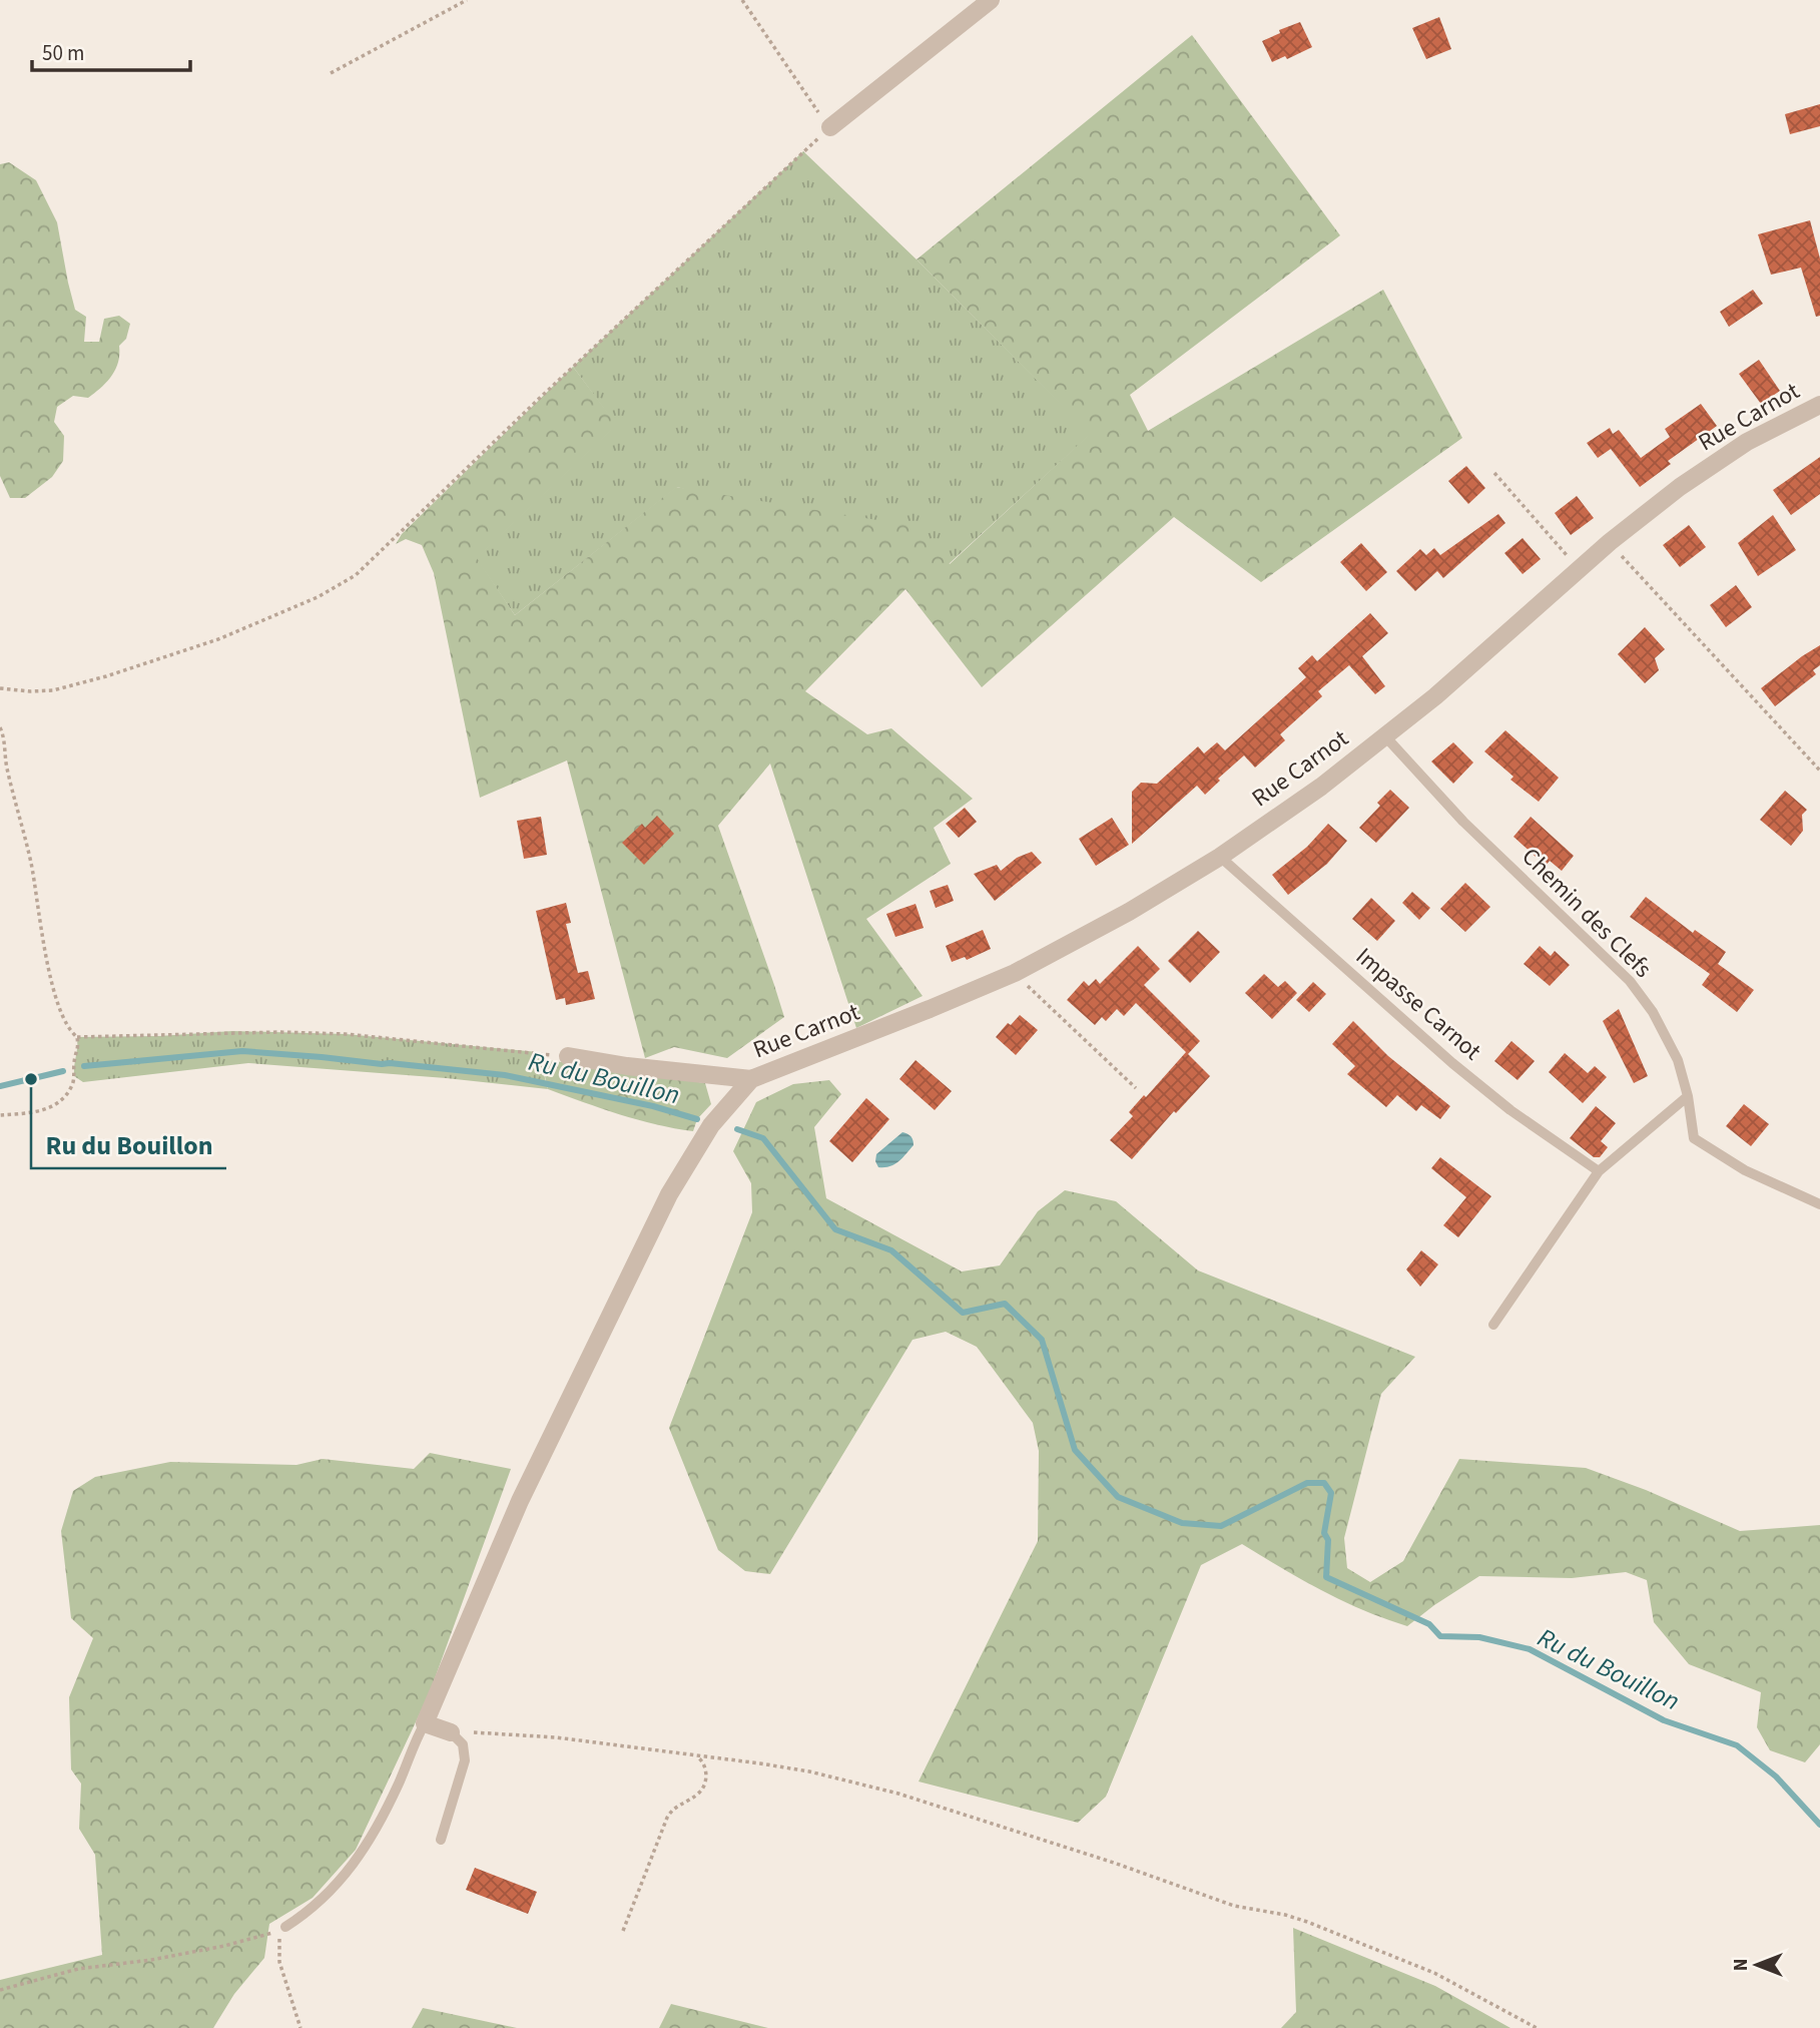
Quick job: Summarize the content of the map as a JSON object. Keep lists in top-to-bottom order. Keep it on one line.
{"streets":{"street":["Rue Carnot"],"lane":["Chemin des Clefs","Impasse Carnot"]},"crossings":[["Rue Carnot","Chemin des Clefs"],["Rue Carnot","Impasse Carnot"]],"water":["Ru du Bouillon"],"places":["Ru du Bouillon"],"scale_bar":"50 m","north":"left"}
